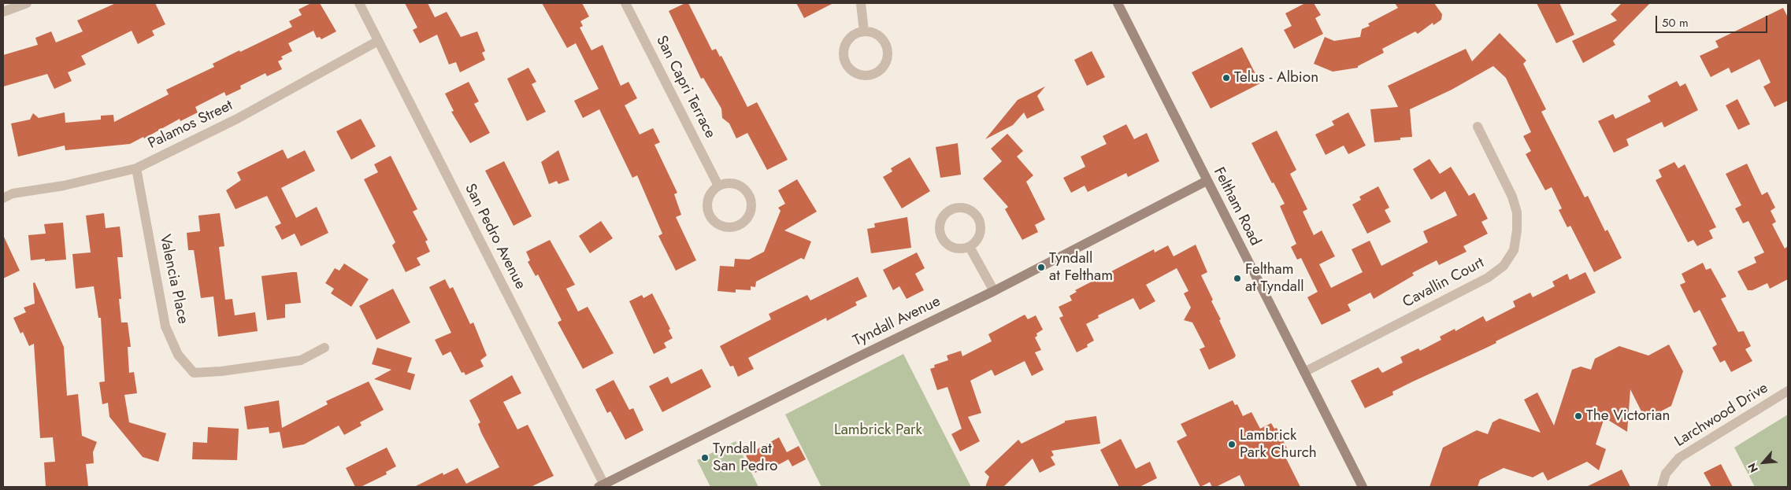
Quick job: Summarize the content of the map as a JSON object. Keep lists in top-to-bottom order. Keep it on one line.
{"streets":{"street":["San Capri Terrace","Palamos Street","Feltham Road","San Pedro Avenue","Valencia Place","Cavallin Court","Tyndall Avenue","Larchwood Drive"]},"crossings":[["Palamos Street","San Pedro Avenue"],["Palamos Street","Valencia Place"],["Feltham Road","Cavallin Court"],["Feltham Road","Tyndall Avenue"],["San Pedro Avenue","Tyndall Avenue"]],"parks":["Lambrick Park"],"places":["Telus - Albion","Tyndall at Feltham","Feltham at Tyndall","The Victorian","Lambrick Park Church","Tyndall at San Pedro"],"scale_bar":"50 m","north":"bottom left"}
